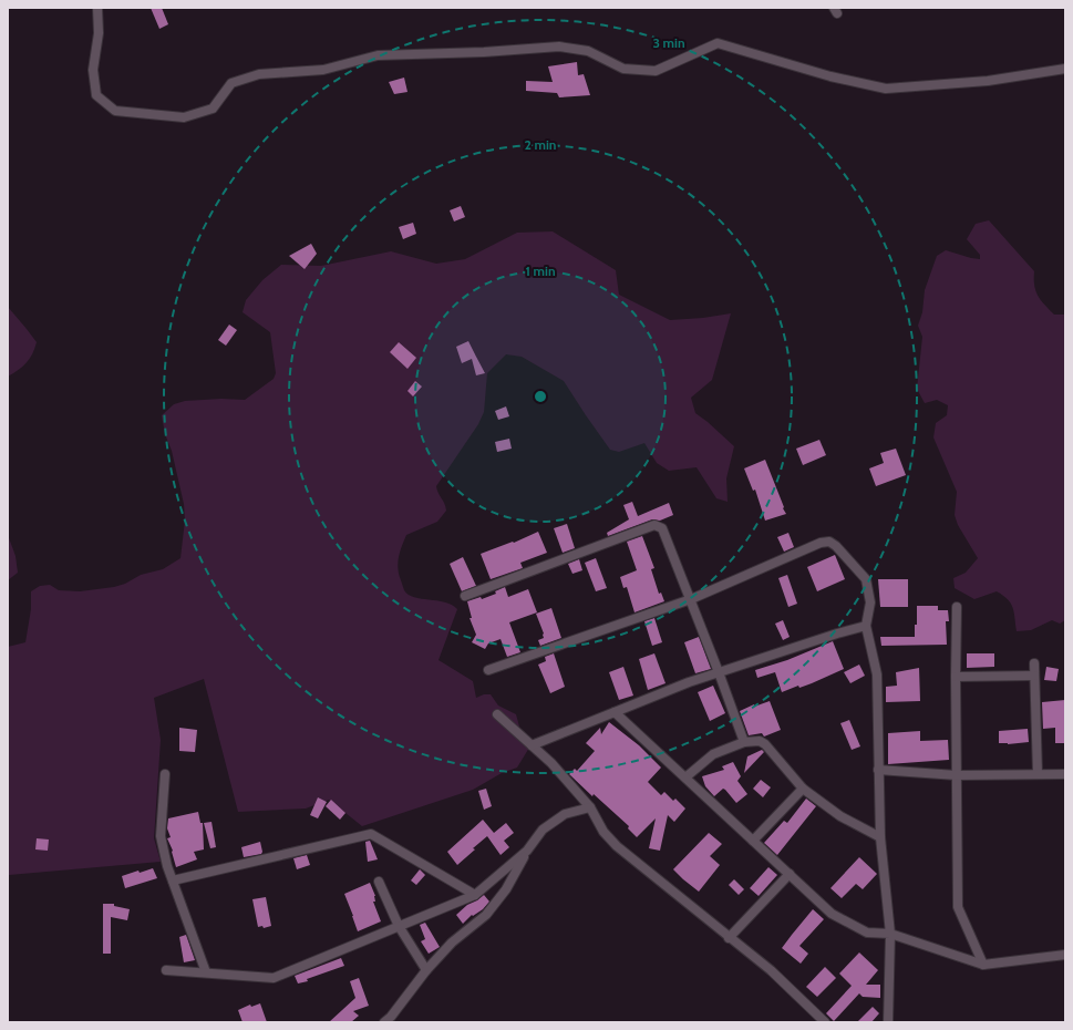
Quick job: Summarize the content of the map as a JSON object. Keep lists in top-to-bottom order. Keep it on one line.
{"rings":["3 min","2 min","1 min"]}
